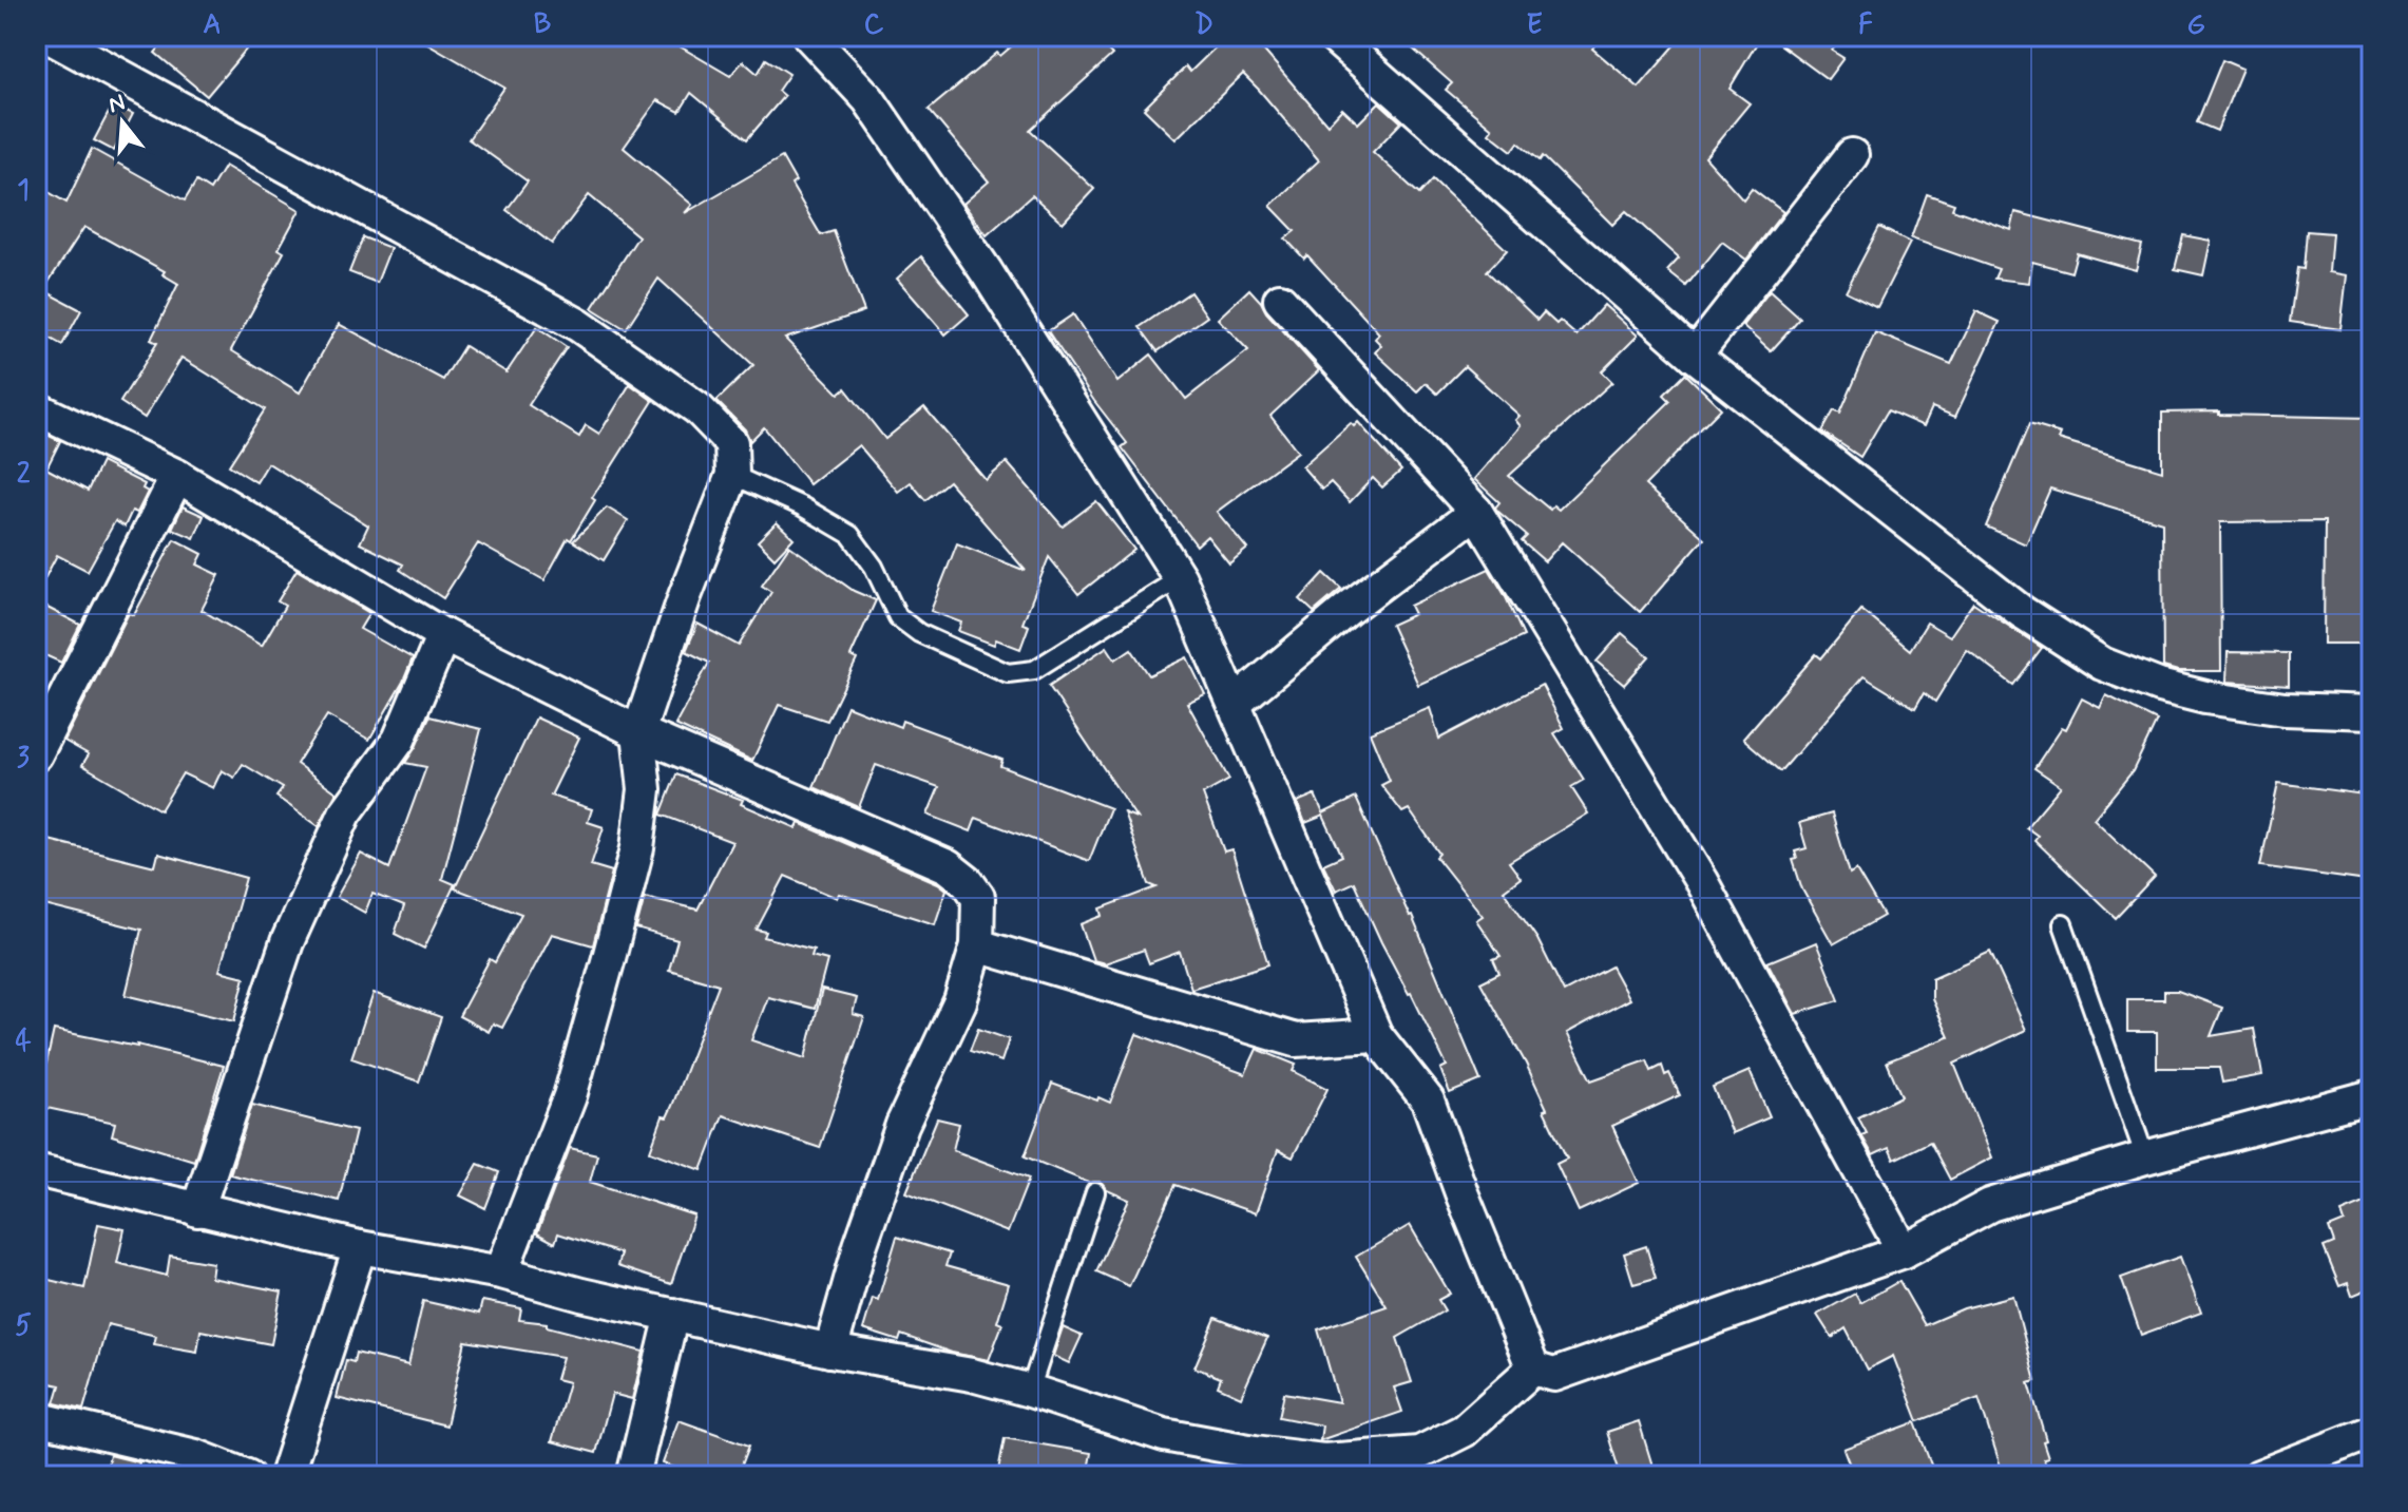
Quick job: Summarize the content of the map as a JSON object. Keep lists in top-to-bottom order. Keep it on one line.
{"north":"top","grid":{"columns":["A","B","C","D","E","F","G"],"rows":["1","2","3","4","5"]}}
